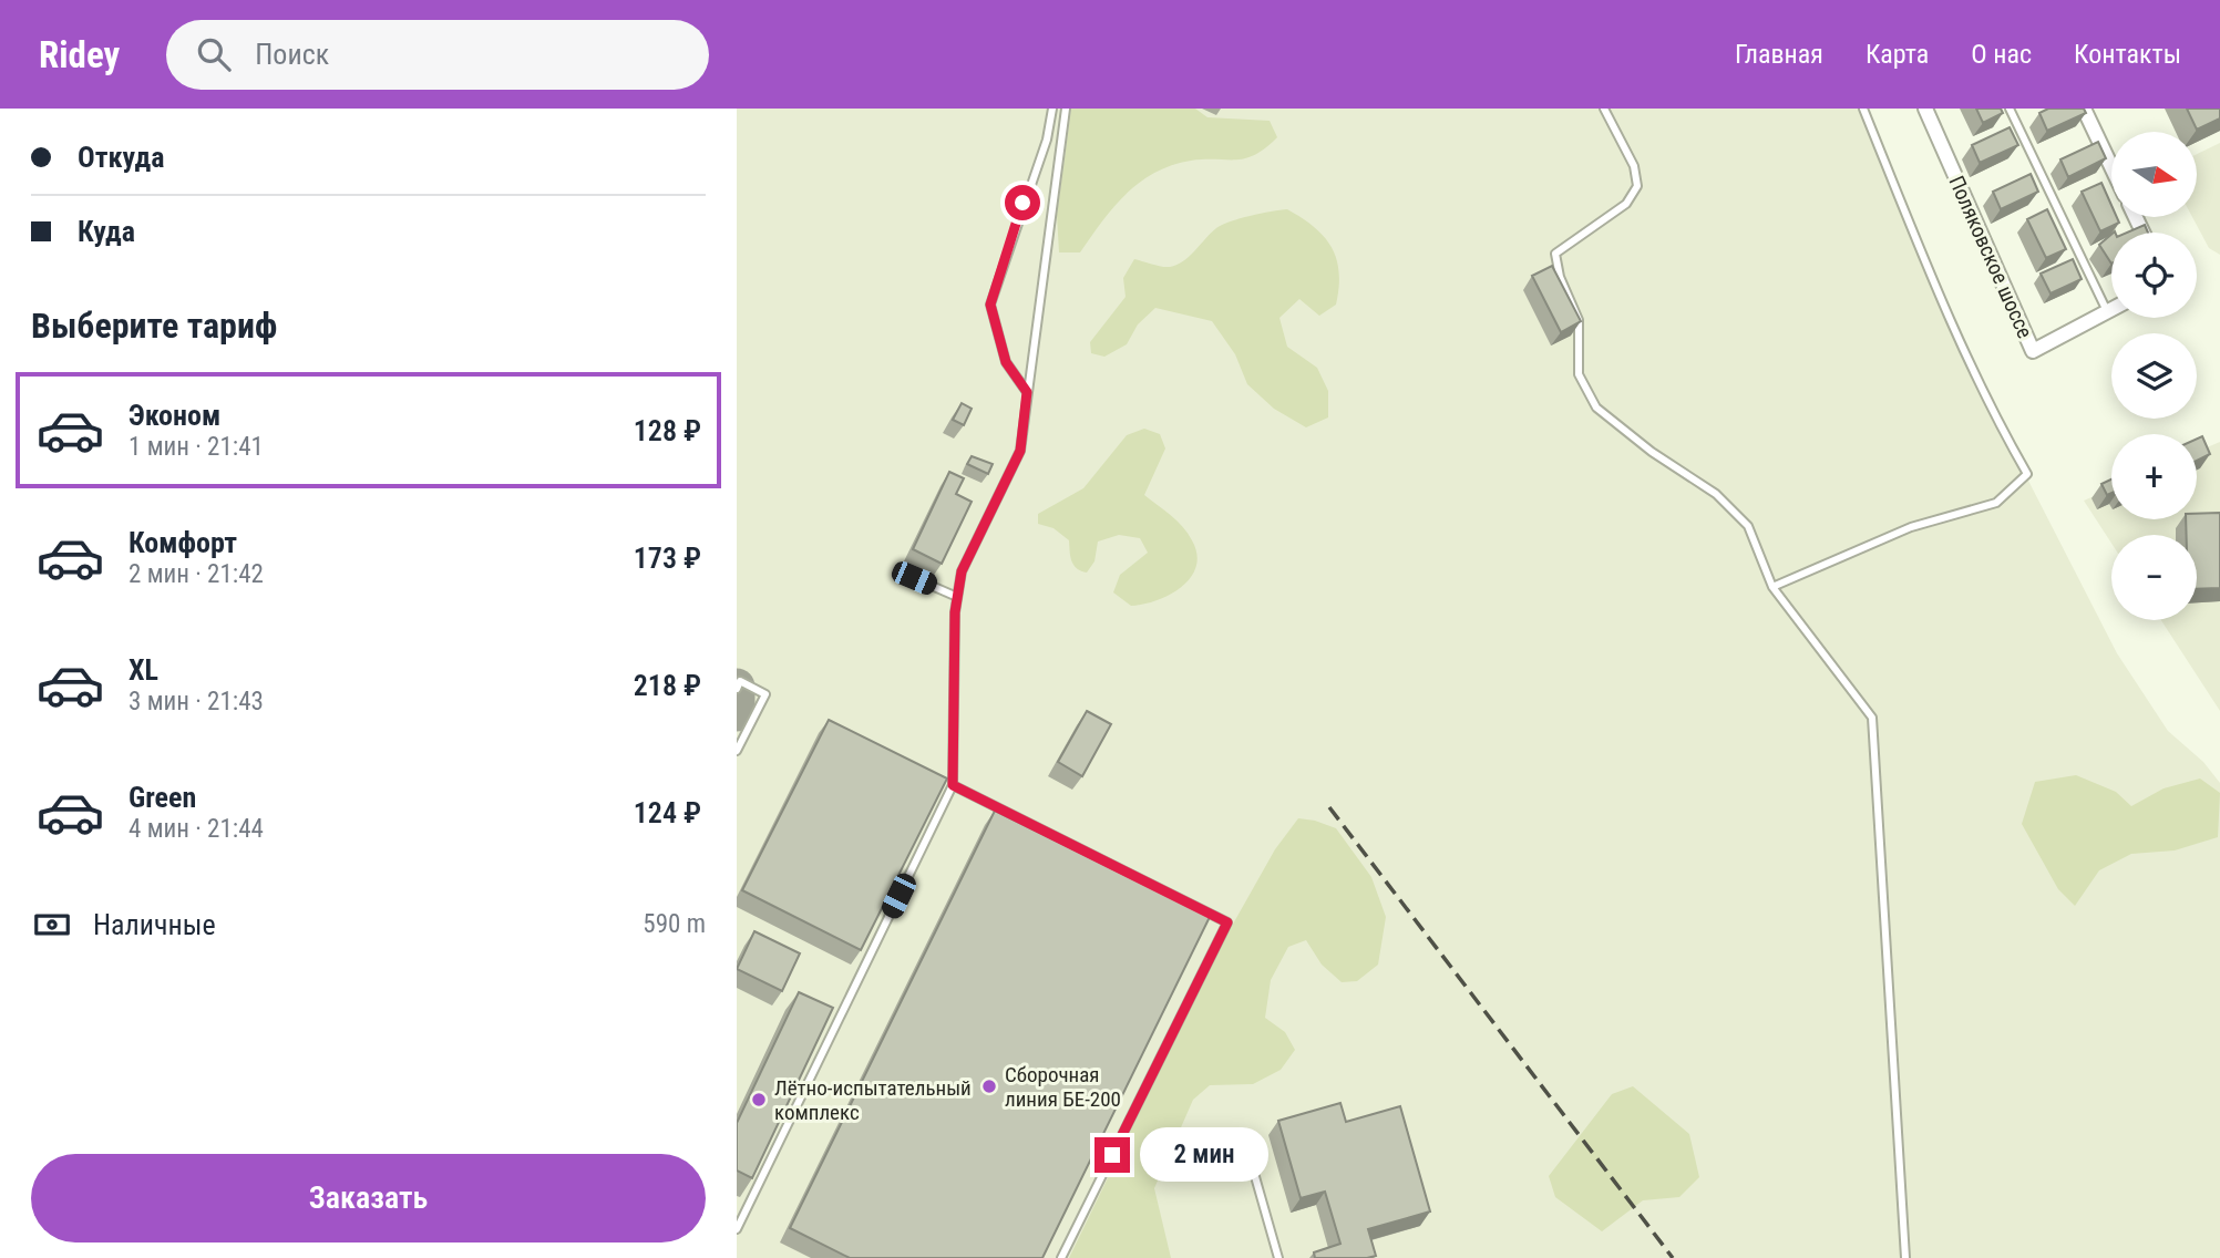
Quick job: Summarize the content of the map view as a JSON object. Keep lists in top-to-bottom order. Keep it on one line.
{"streets":{"street":["Поляковское шоссе"]},"places":["Сборочная линия БЕ-200","Лётно-испытательный комплекс"],"north":"right","page":{"header":"Ridey","search":"Поиск","nav":["Главная","Карта","О нас","Контакты"],"banner":["Откуда","Куда"],"map_buttons":["+","−"],"heading":"Выберите тариф","list":[{"name":"Эконом","note":"1 мин · 21:41","value":"128 ₽"},{"name":"Комфорт","note":"2 мин · 21:42","value":"173 ₽"},{"name":"XL","note":"3 мин · 21:43","value":"218 ₽"},{"name":"Green","note":"4 мин · 21:44","value":"124 ₽"}],"pay":["Наличные","590 m"],"bubble":"2 мин","buttons":"Заказать"}}
